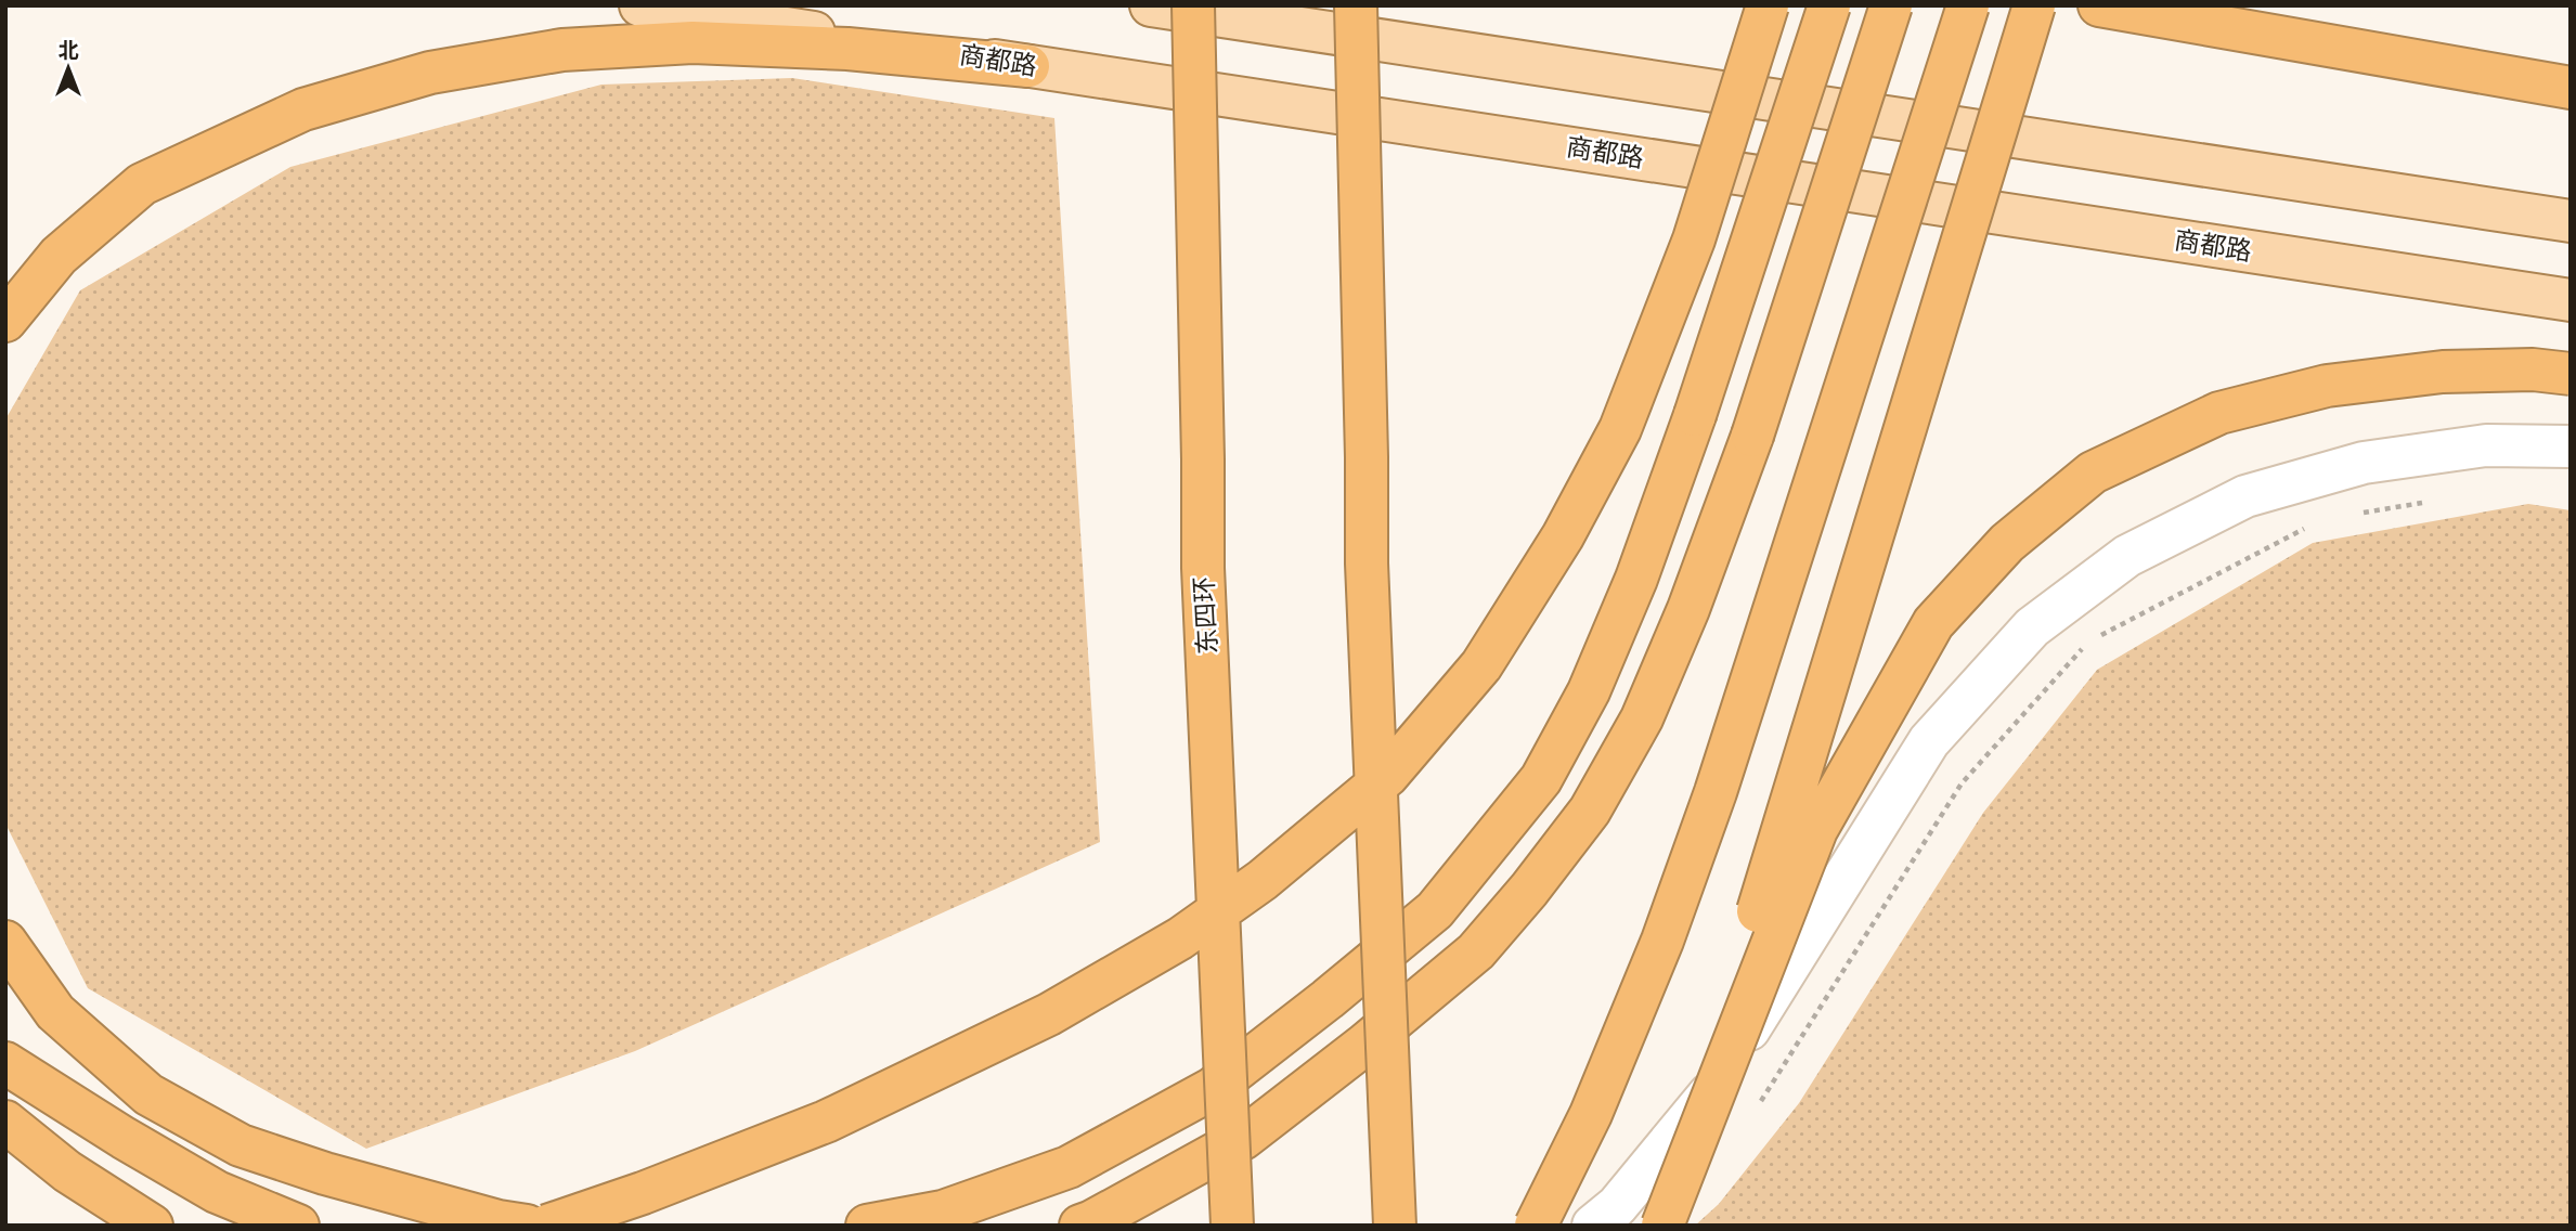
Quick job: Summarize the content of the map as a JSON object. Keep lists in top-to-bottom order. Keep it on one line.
{"streets":{"highway":["东四环"],"main road":["商都路"]},"north":"top"}
